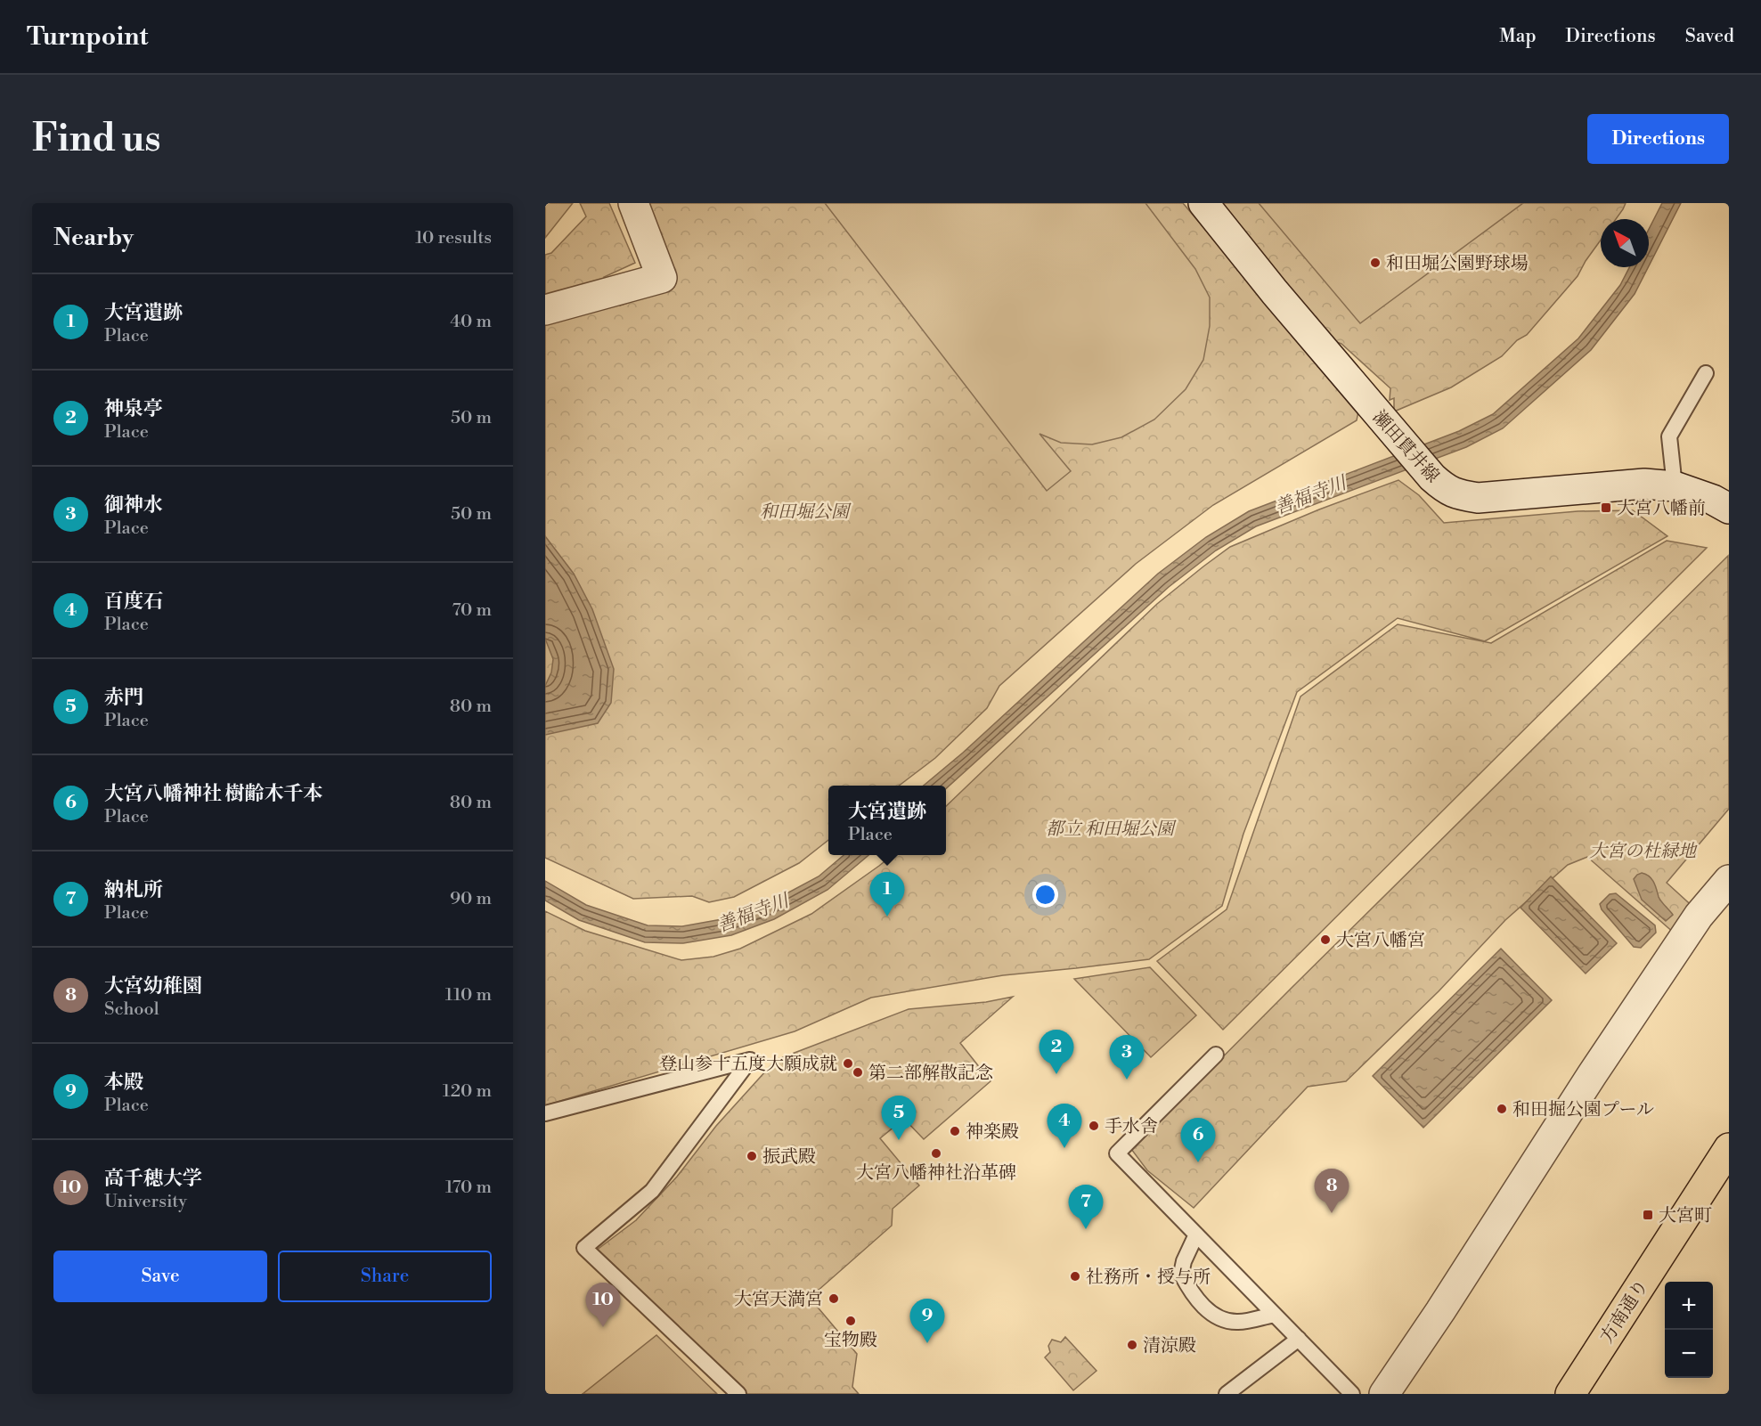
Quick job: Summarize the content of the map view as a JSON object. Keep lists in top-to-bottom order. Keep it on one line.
{"streets":{"main road":["方南通り"],"street":["瀬田貫井線"]},"water":["善福寺川"],"parks":["和田堀公園","都立 和田堀公園","大宮の杜緑地"],"places":{"other":["和田堀公園野球場","大宮八幡宮","登山参十五度大願成就","第二部解散記念","和田掘公園プール","手水舎","神楽殿","大宮八幡神社沿革碑","振武殿","社務所・授与所","大宮天満宮","宝物殿","清涼殿"],"transit":["大宮八幡前","大宮町"]},"north":"top left","page":{"header":"Turnpoint","nav":["Map","Directions","Saved"],"buttons":["Directions",["Save","Share"]],"title":"Find us","heading":["Nearby","10 results"],"list":[{"mark":"1","name":"大宮遺跡","note":"Place","value":"40 m"},{"mark":"2","name":"神泉亭","note":"Place","value":"50 m"},{"mark":"3","name":"御神水","note":"Place","value":"50 m"},{"mark":"4","name":"百度石","note":"Place","value":"70 m"},{"mark":"5","name":"赤門","note":"Place","value":"80 m"},{"mark":"6","name":"大宮八幡神社 樹齢木千本","note":"Place","value":"80 m"},{"mark":"7","name":"納札所","note":"Place","value":"90 m"},{"mark":"8","name":"大宮幼稚園","note":"School","value":"110 m"},{"mark":"9","name":"本殿","note":"Place","value":"120 m"},{"mark":"10","name":"高千穂大学","note":"University","value":"170 m"}],"popup":["大宮遺跡","Place"],"pins":["1","2","3","5","4","6","8","7","10","9"],"map_buttons":["+","−"]}}
